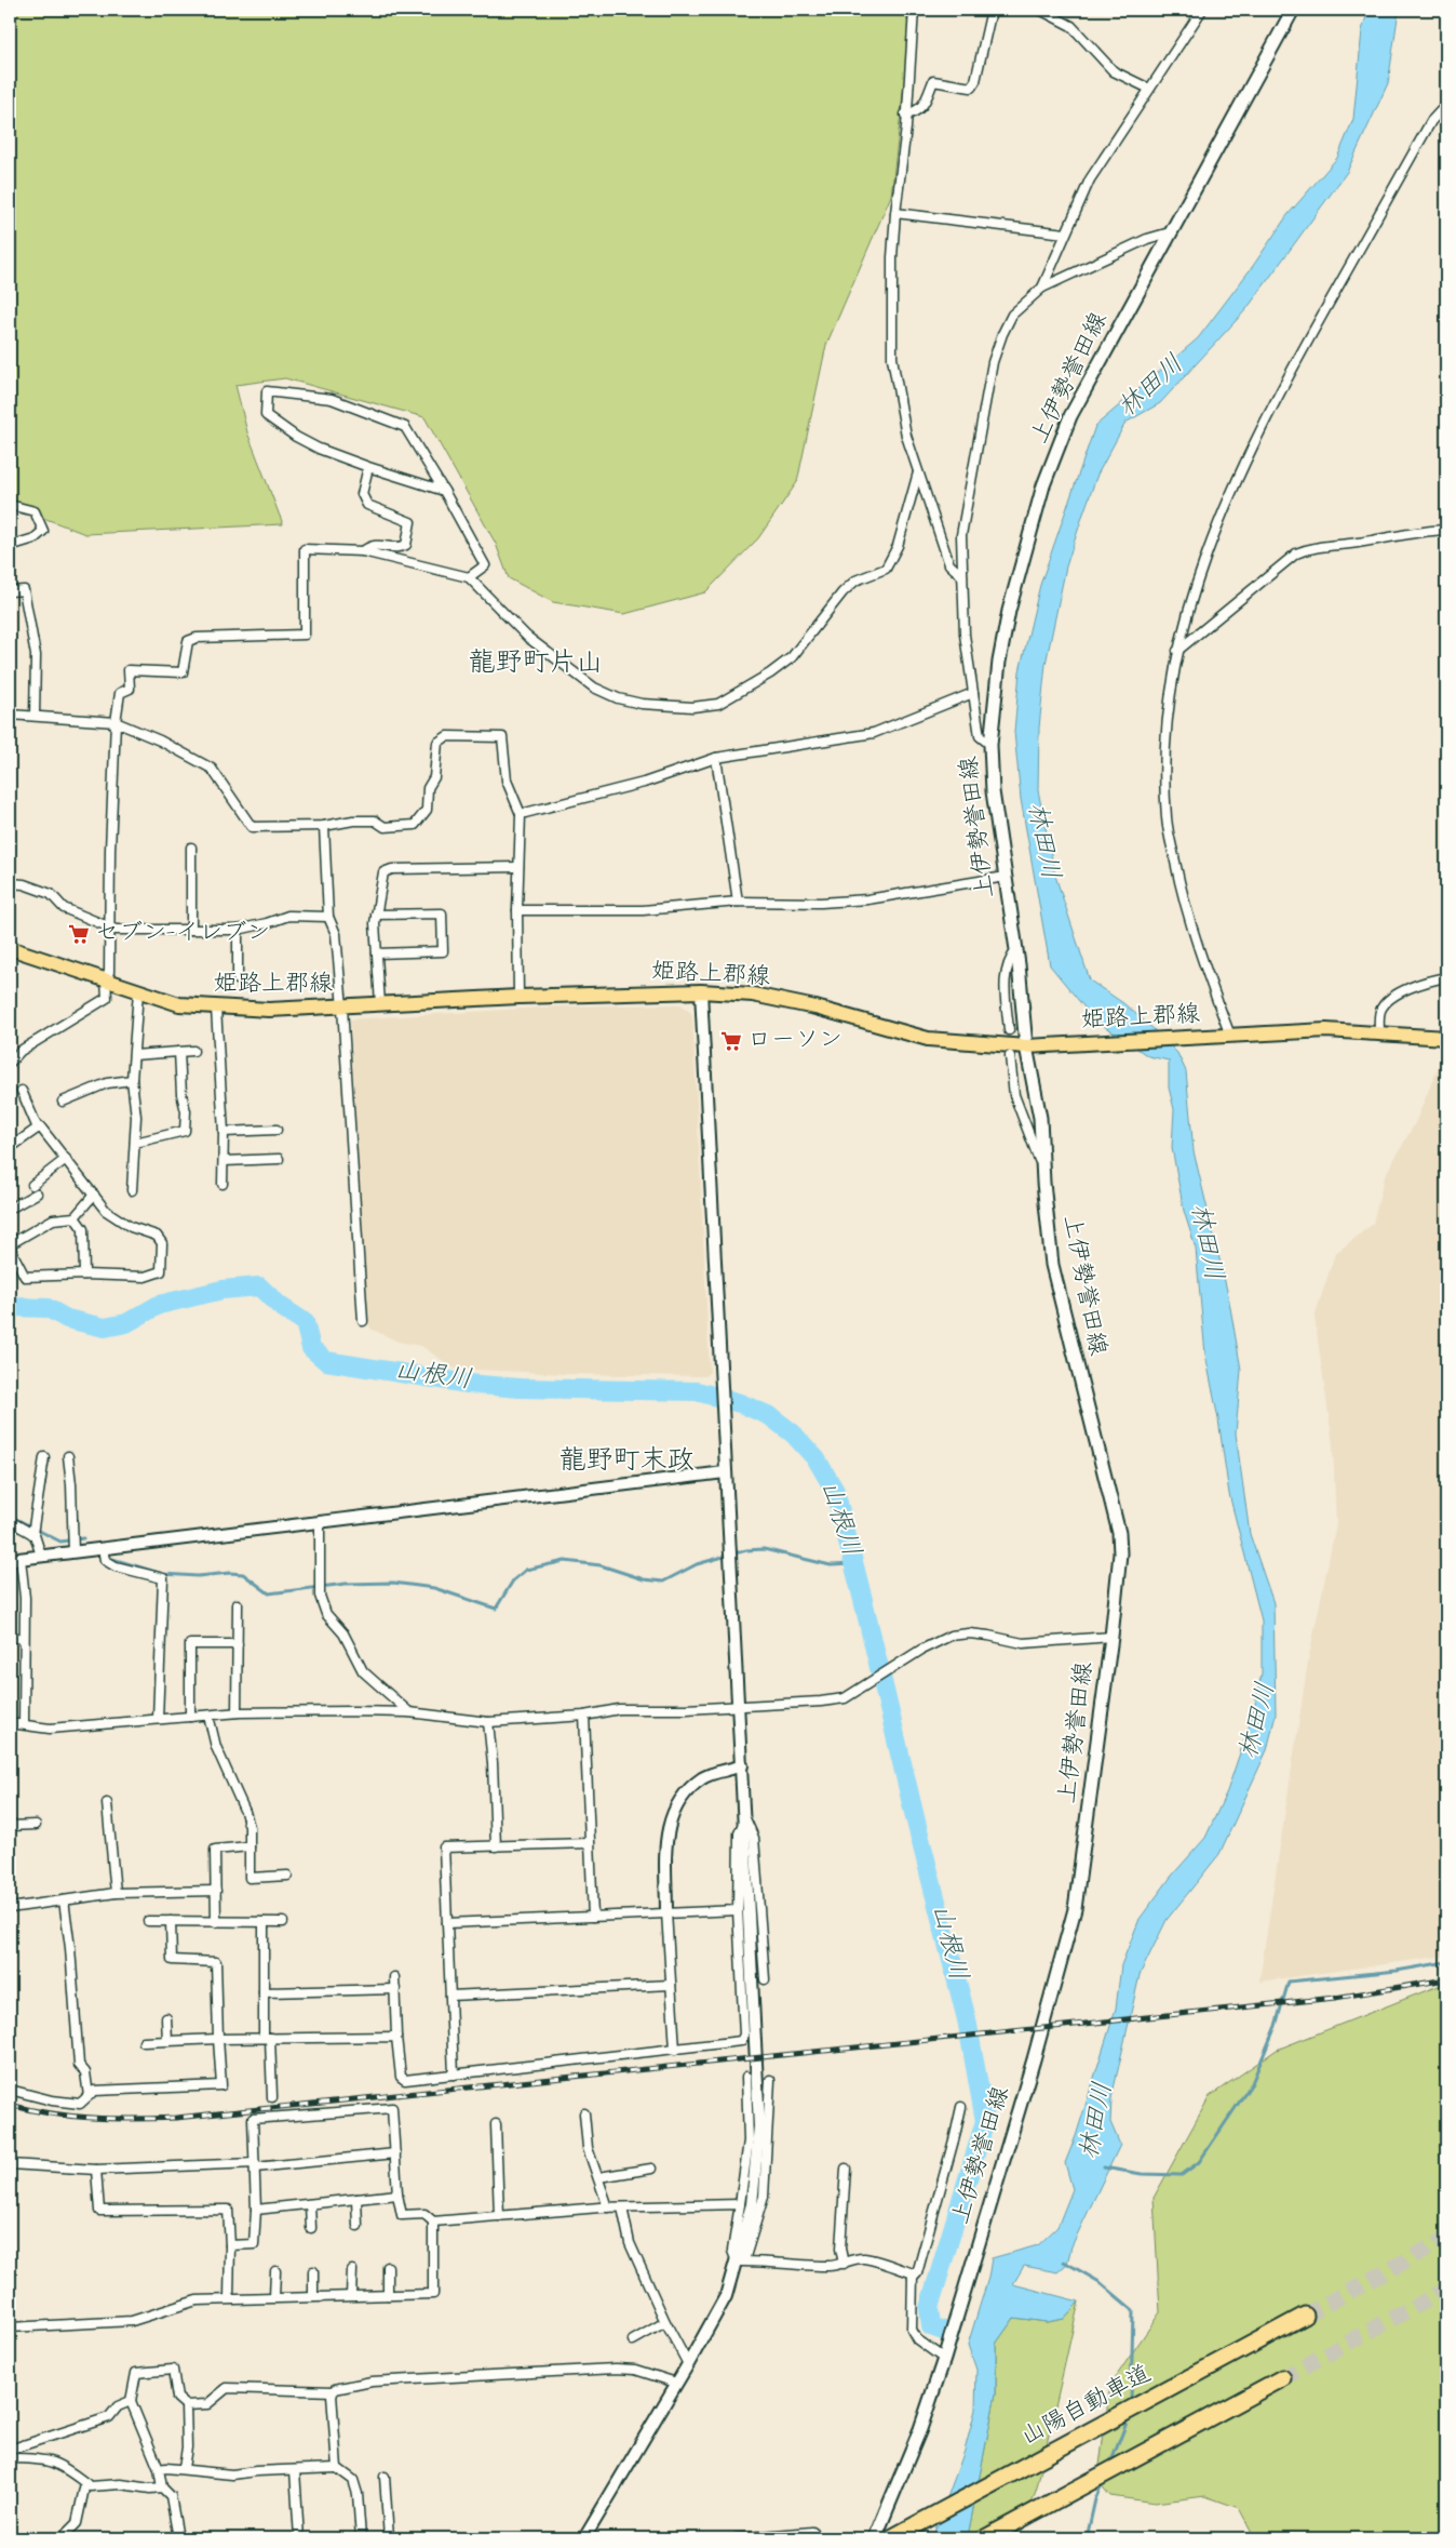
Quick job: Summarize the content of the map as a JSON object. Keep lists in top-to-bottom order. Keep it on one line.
{"streets":{"highway":["山陽自動車道"],"main road":["上伊勢誉田線","姫路上郡線"]},"crossings":[["上伊勢誉田線","姫路上郡線"]],"districts":["龍野町片山","龍野町末政"],"water":["林田川","山根川"],"places":{"supermarket":["セブン-イレブン","ローソン"]}}
